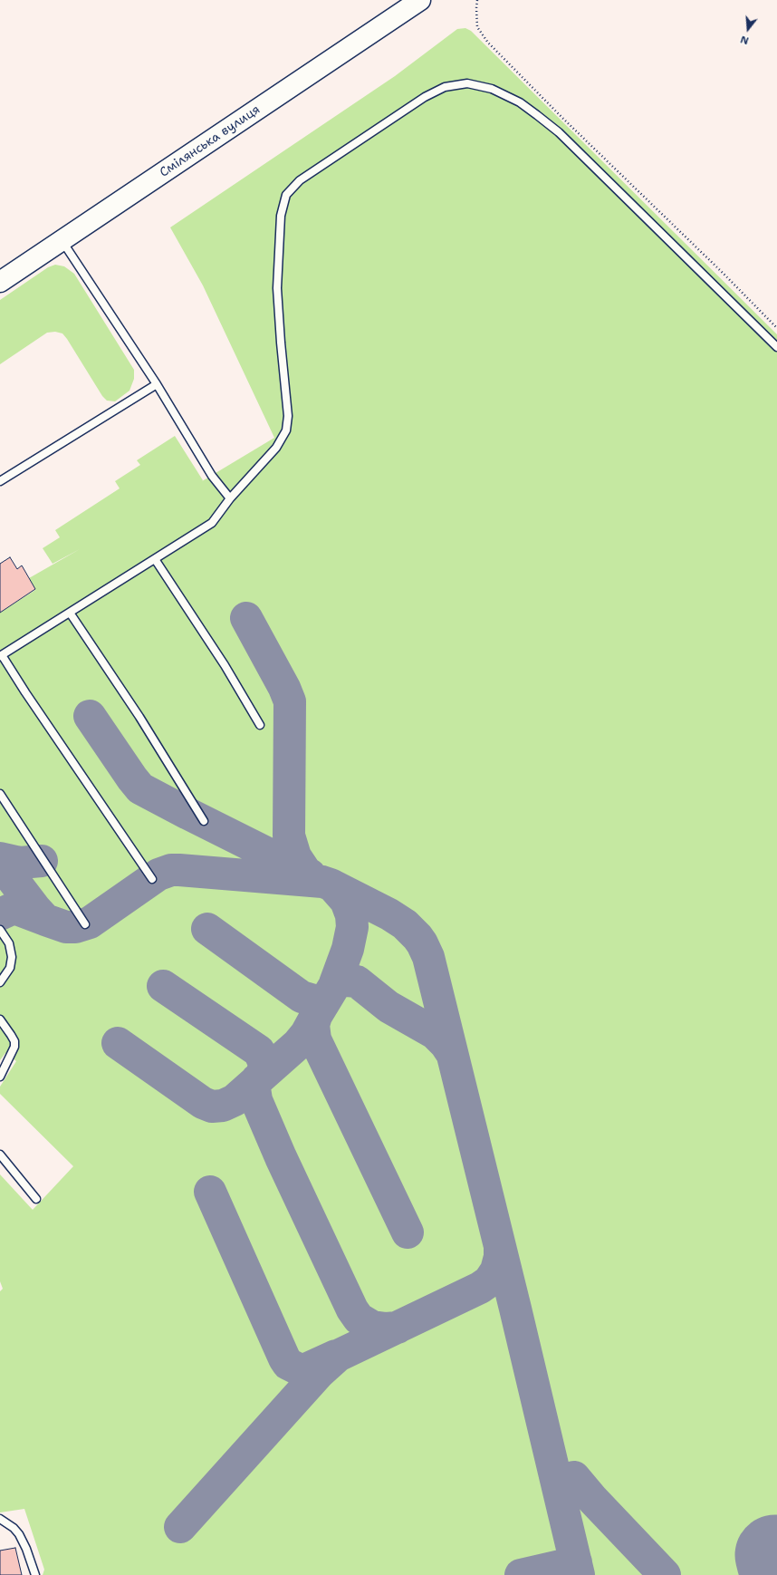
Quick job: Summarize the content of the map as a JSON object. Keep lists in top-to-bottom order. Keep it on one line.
{"streets":{"main road":["Смілянська вулиця"]},"north":"bottom"}
